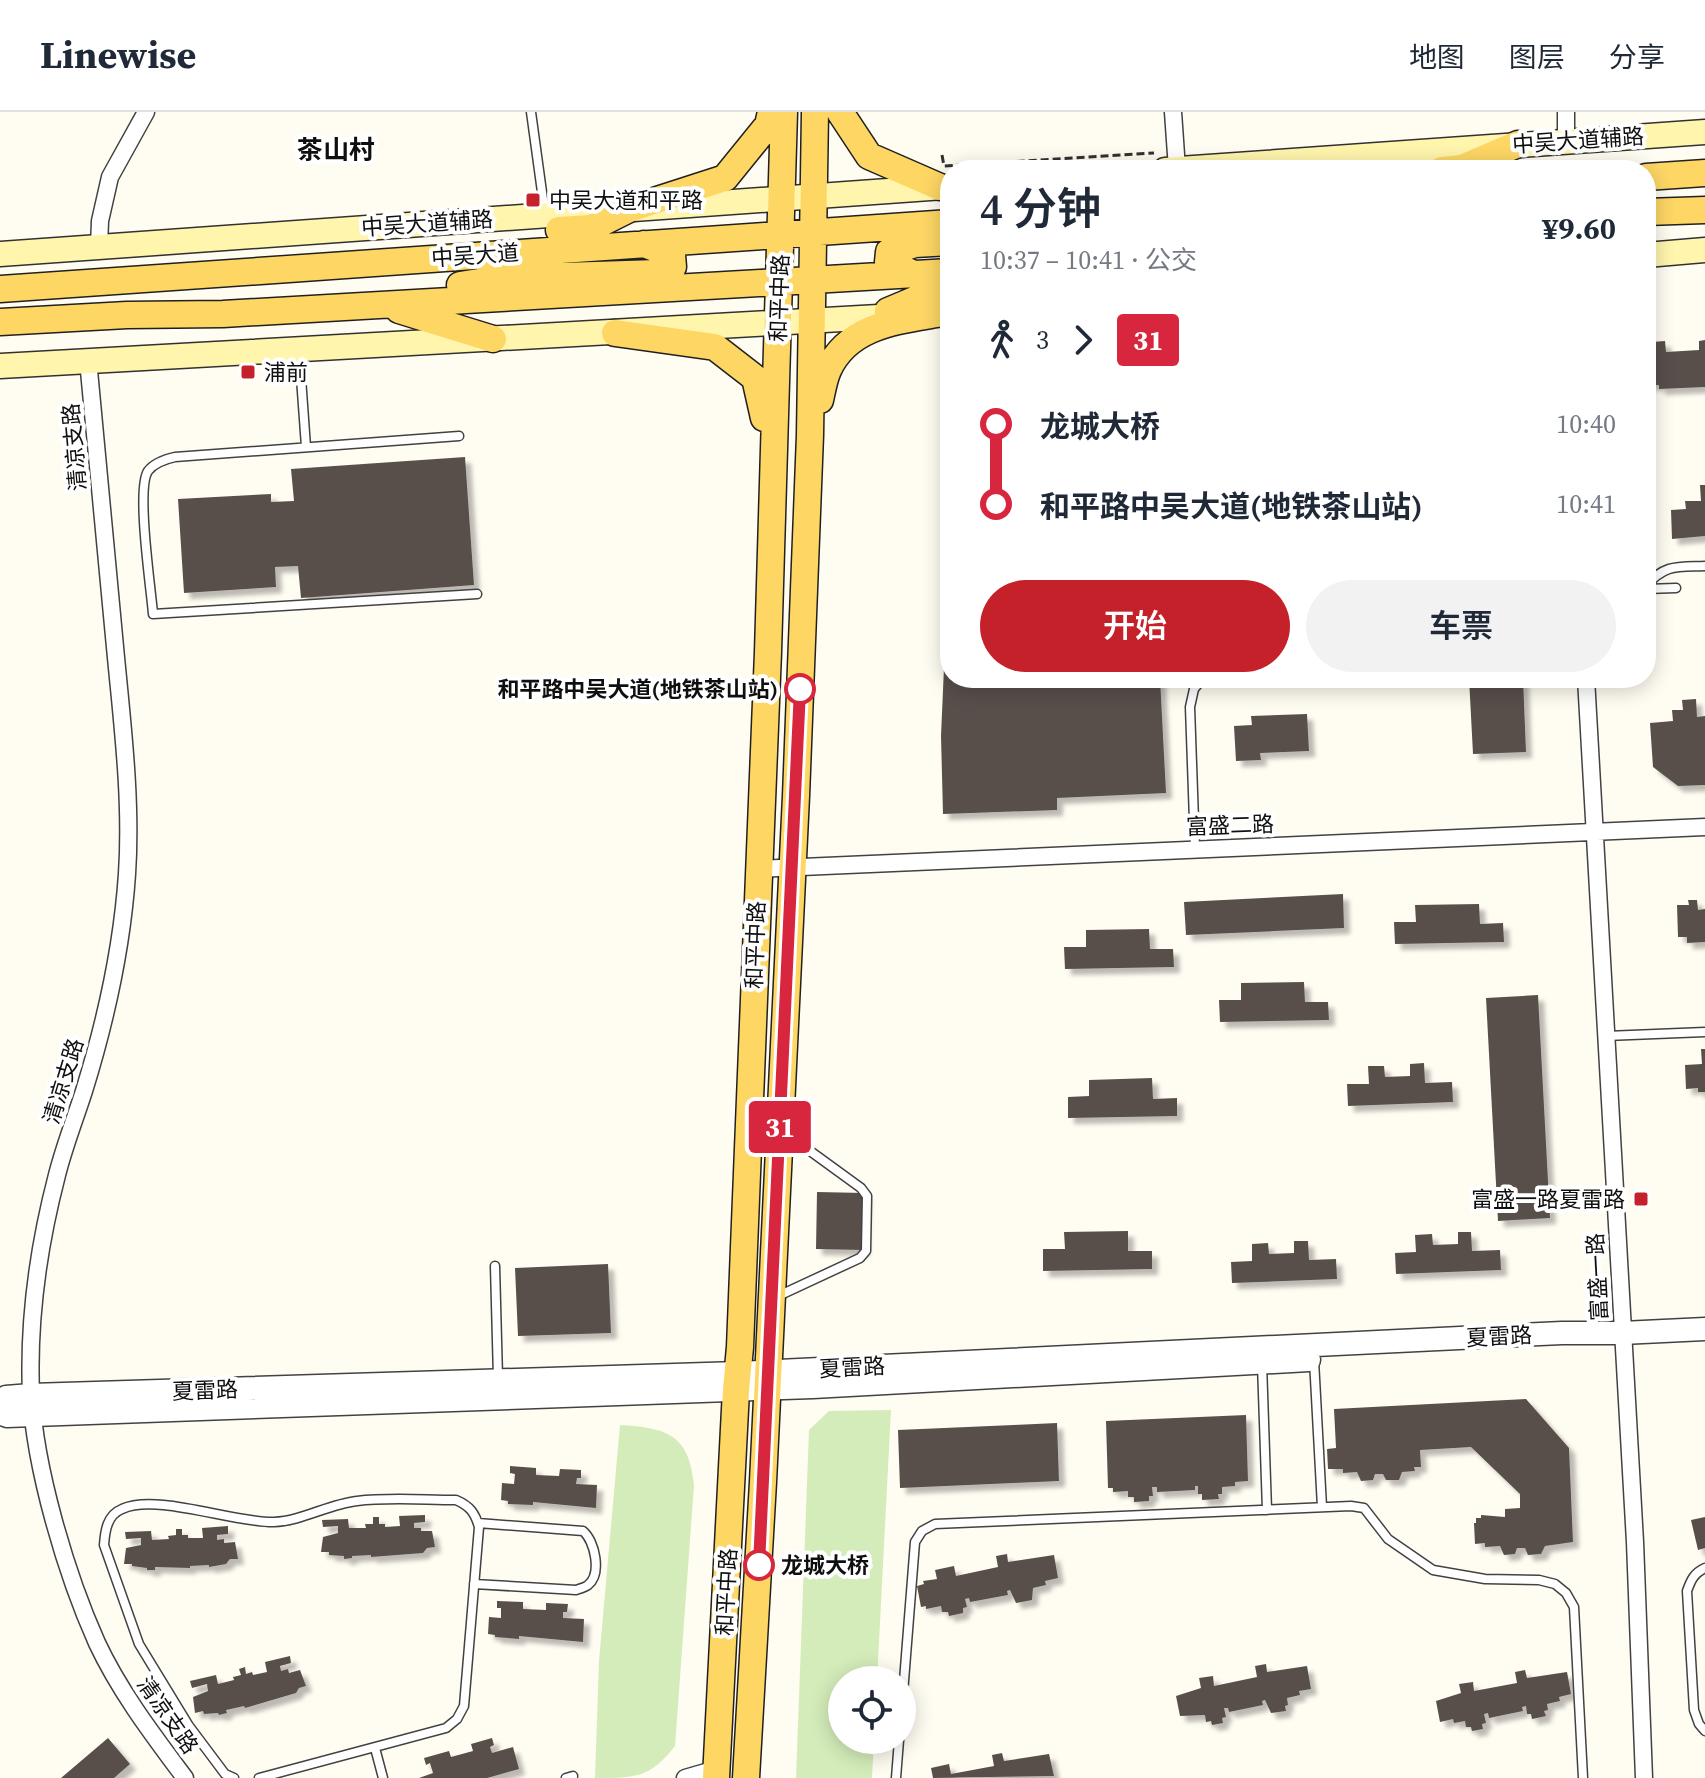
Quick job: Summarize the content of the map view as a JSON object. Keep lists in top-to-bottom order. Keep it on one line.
{"streets":{"main road":["中吴大道辅路","中吴大道","和平中路"],"street":["清凉支路","富盛二路","富盛一路","夏雷路"]},"crossings":[["中吴大道辅路","和平中路"],["中吴大道","和平中路"],["和平中路","富盛二路"],["和平中路","夏雷路"],["清凉支路","夏雷路"],["富盛二路","富盛一路"],["富盛一路","夏雷路"]],"districts":["茶山村"],"places":{"transit":["中吴大道和平路","浦前","富盛一路夏雷路"],"other":["和平路中吴大道(地铁茶山站)","龙城大桥"]},"lines":["bus line 31"],"page":{"header":"Linewise","nav":["地图","图层","分享"],"on_map":"31","heading":["4 分钟","10:37 – 10:41 · 公交","¥9.60"],"legs":["3","31"],"list":[{"name":"龙城大桥","value":"10:40"},{"name":"和平路中吴大道(地铁茶山站)","value":"10:41"}],"buttons":["开始","车票"]}}
